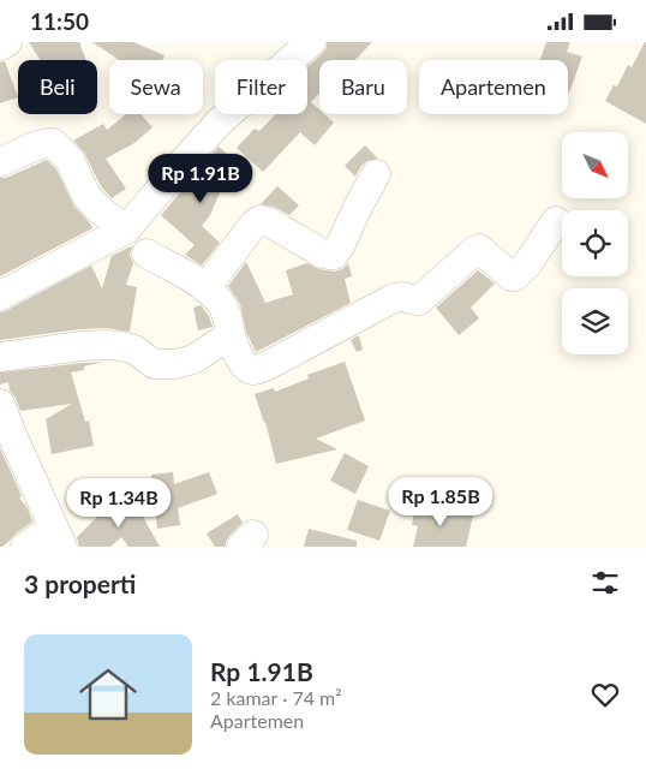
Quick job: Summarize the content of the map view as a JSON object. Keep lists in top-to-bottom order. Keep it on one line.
{"north":"bottom right","page":{"status":"11:50","chip":["Beli","Sewa","Filter","Baru","Apartemen"],"price":["Rp 1.91B","Rp 1.85B","Rp 1.34B"],"heading":"3 properti","list":[{"name":"Rp 1.91B","note":"2 kamar · 74 m² · Apartemen"}]}}
